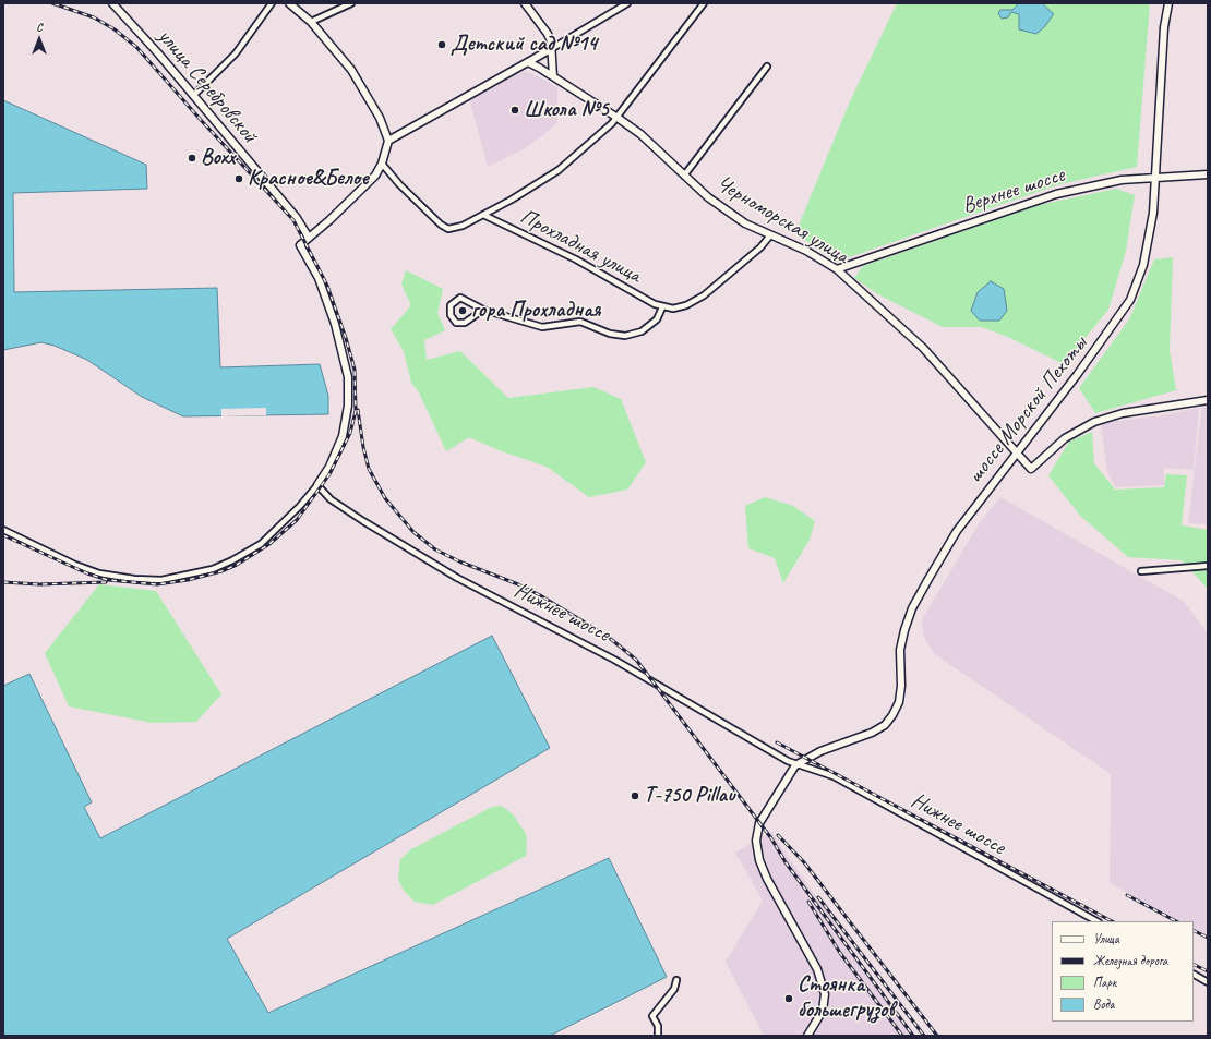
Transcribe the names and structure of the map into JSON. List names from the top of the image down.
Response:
{
  "streets": {
    "street": [
      "улица Серебровской",
      "Верхнее шоссе",
      "Черноморская улица",
      "Прохладная улица",
      "шоссе Морской Пехоты",
      "Нижнее шоссе"
    ]
  },
  "crossings": [
    ["Верхнее шоссе", "Черноморская улица"],
    ["Верхнее шоссе", "шоссе Морской Пехоты"],
    ["Черноморская улица", "шоссе Морской Пехоты"],
    ["шоссе Морской Пехоты", "Нижнее шоссе"]
  ],
  "places": [
    "Детский сад №14",
    "Школа №5",
    "Boxx",
    "Красное&Белое",
    "гора Прохладная",
    "T-750 Pillau",
    "Стоянка большегрузов"
  ],
  "legend": [
    "Улица",
    "Железная дорога",
    "Парк",
    "Вода"
  ],
  "north": "top"
}
